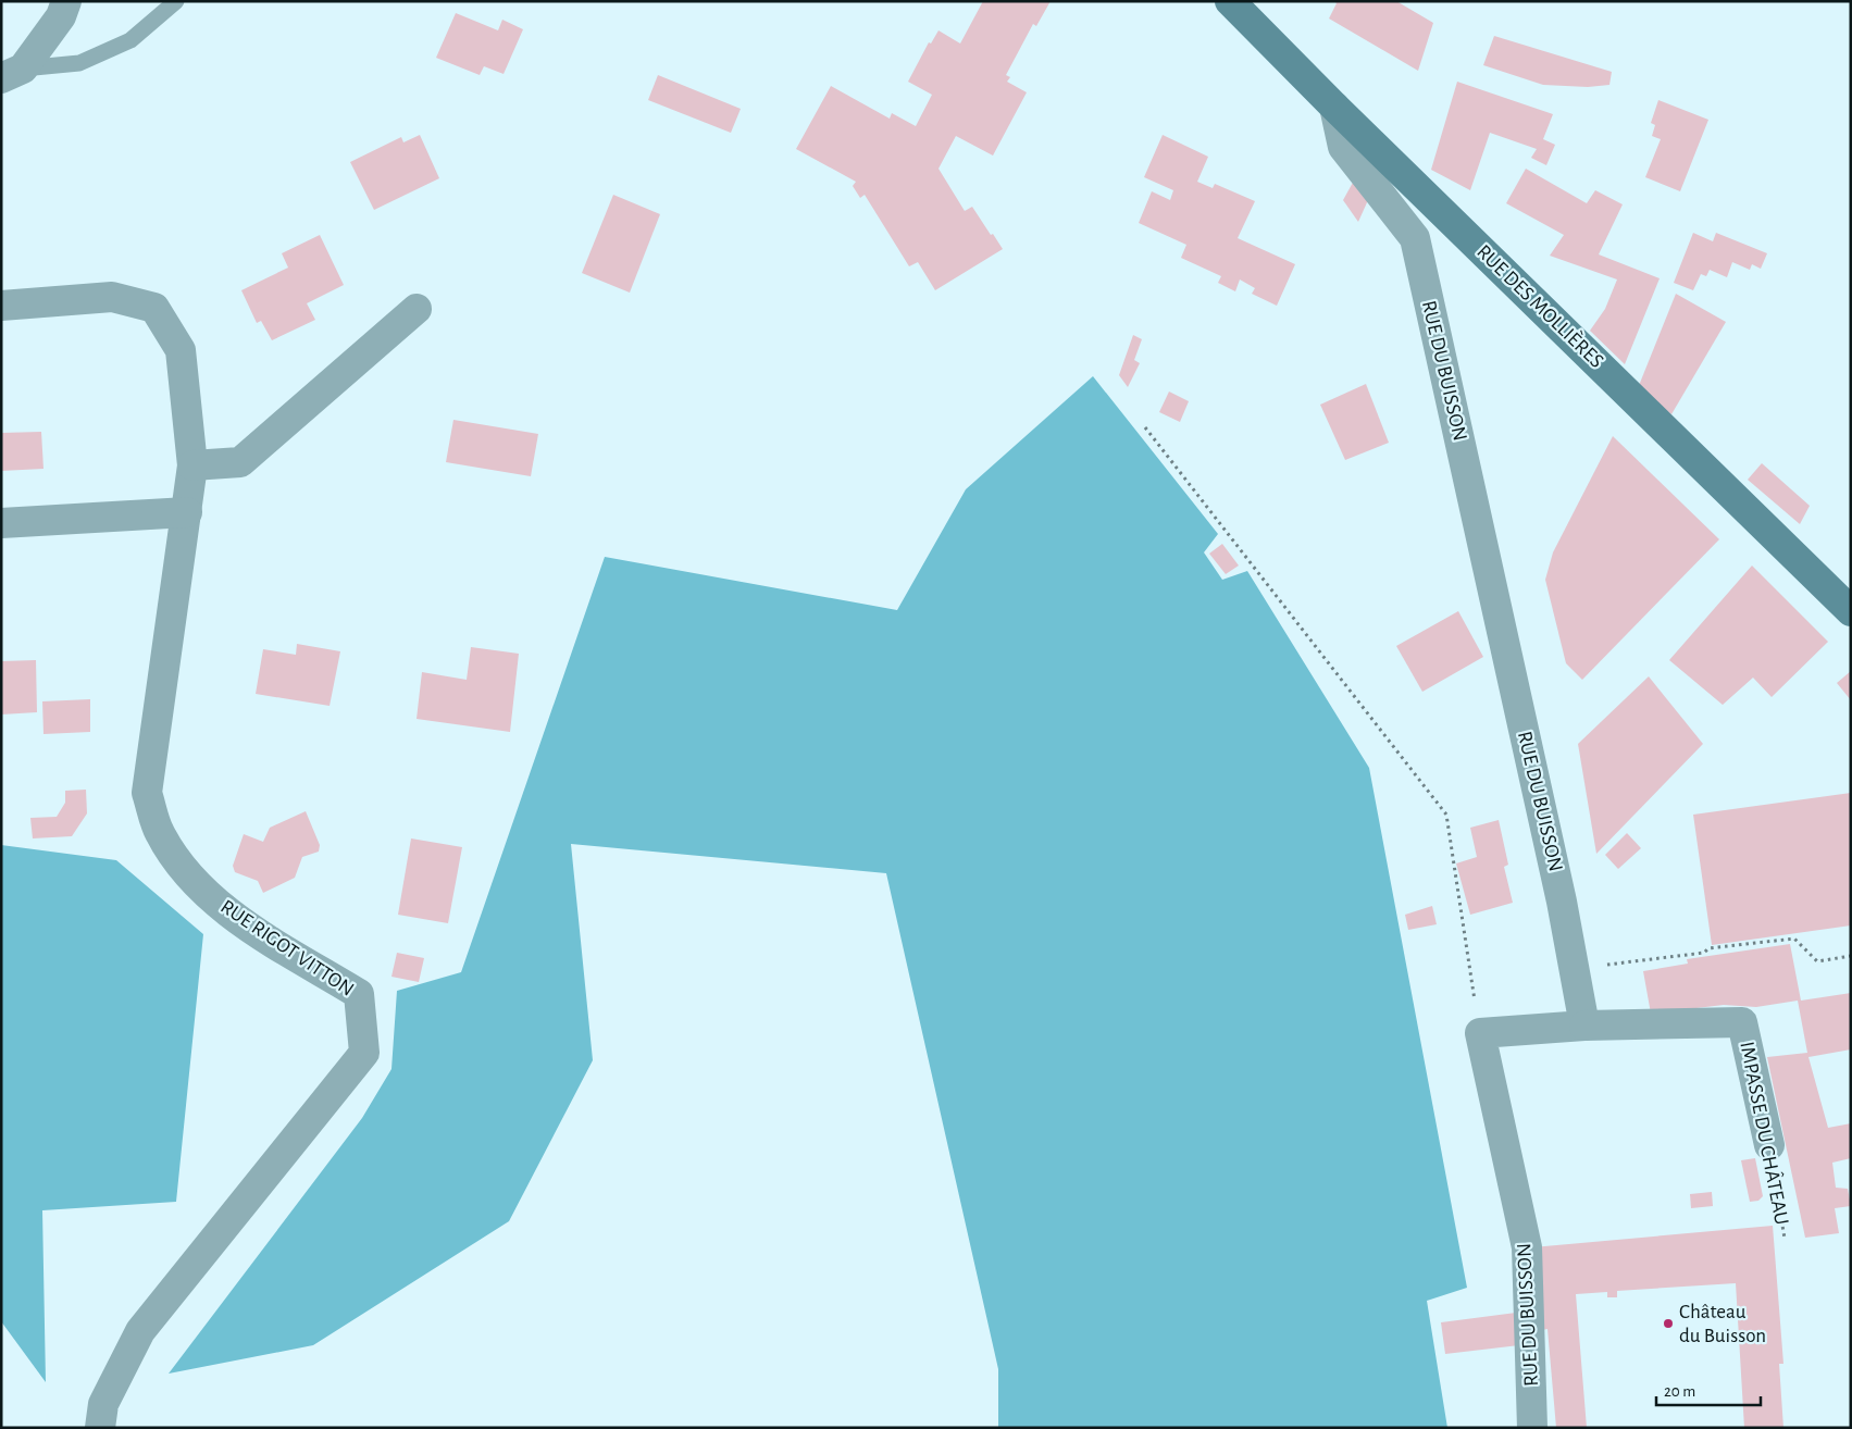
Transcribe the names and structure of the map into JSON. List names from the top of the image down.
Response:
{
  "streets": {
    "street": [
      "RUE DES MOLLIÈRES",
      "RUE DU BUISSON",
      "RUE RIGOT VITTON",
      "IMPASSE DU CHÂTEAU"
    ]
  },
  "crossings": [
    ["RUE DES MOLLIÈRES", "RUE DU BUISSON"],
    ["RUE DU BUISSON", "IMPASSE DU CHÂTEAU"]
  ],
  "places": ["Château du Buisson"],
  "scale_bar": "20 m"
}
